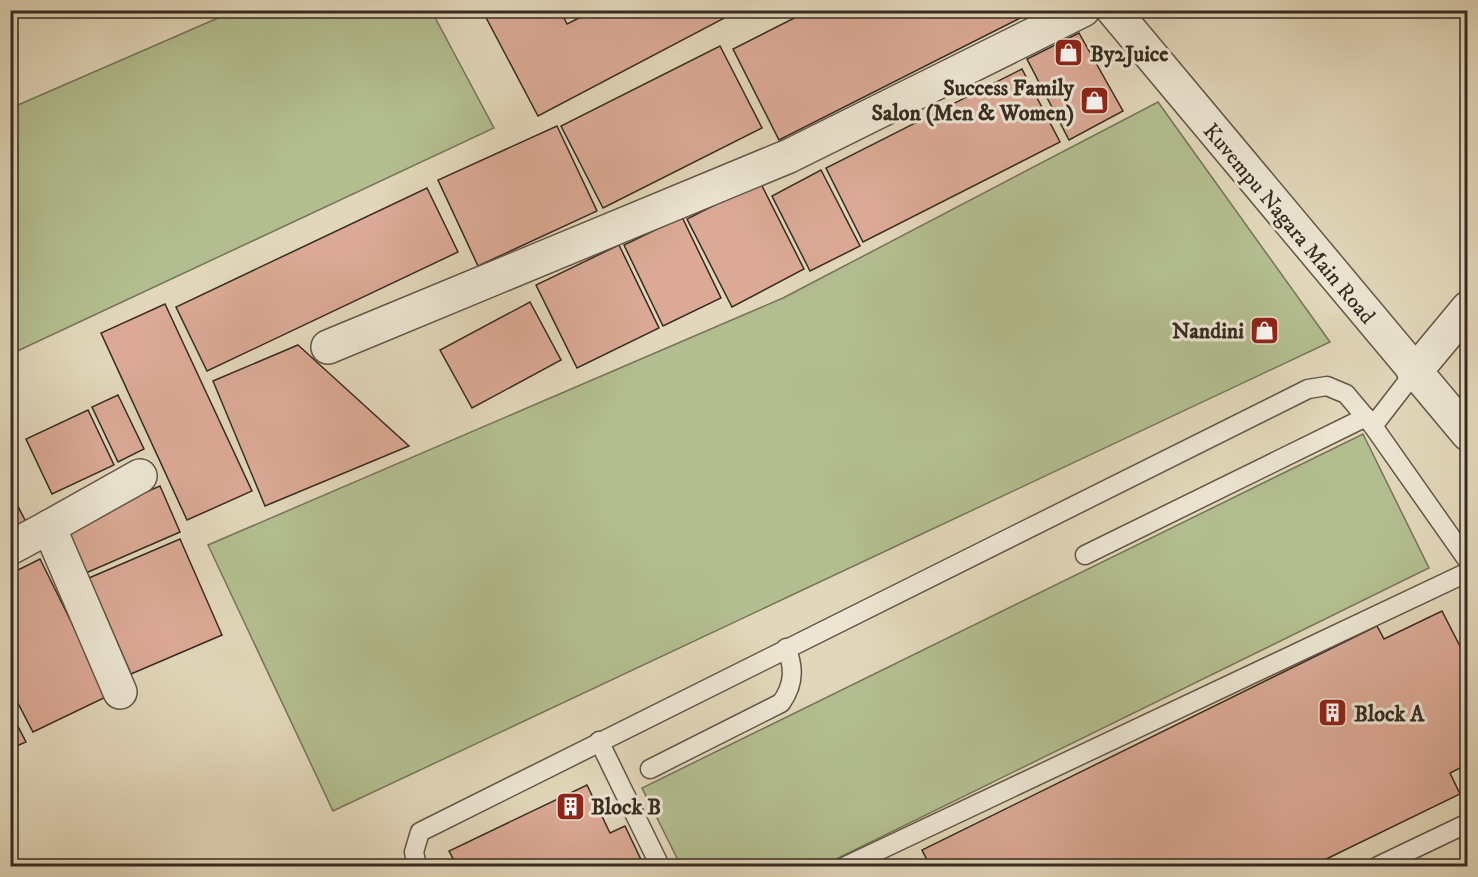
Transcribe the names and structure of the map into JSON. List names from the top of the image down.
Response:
{
  "streets": {
    "street": ["Kuvempu Nagara Main Road"]
  },
  "places": {
    "shop": ["By2Juice", "Success Family Salon (Men & Women)", "Nandini"],
    "building": ["Block A", "Block B"]
  }
}
